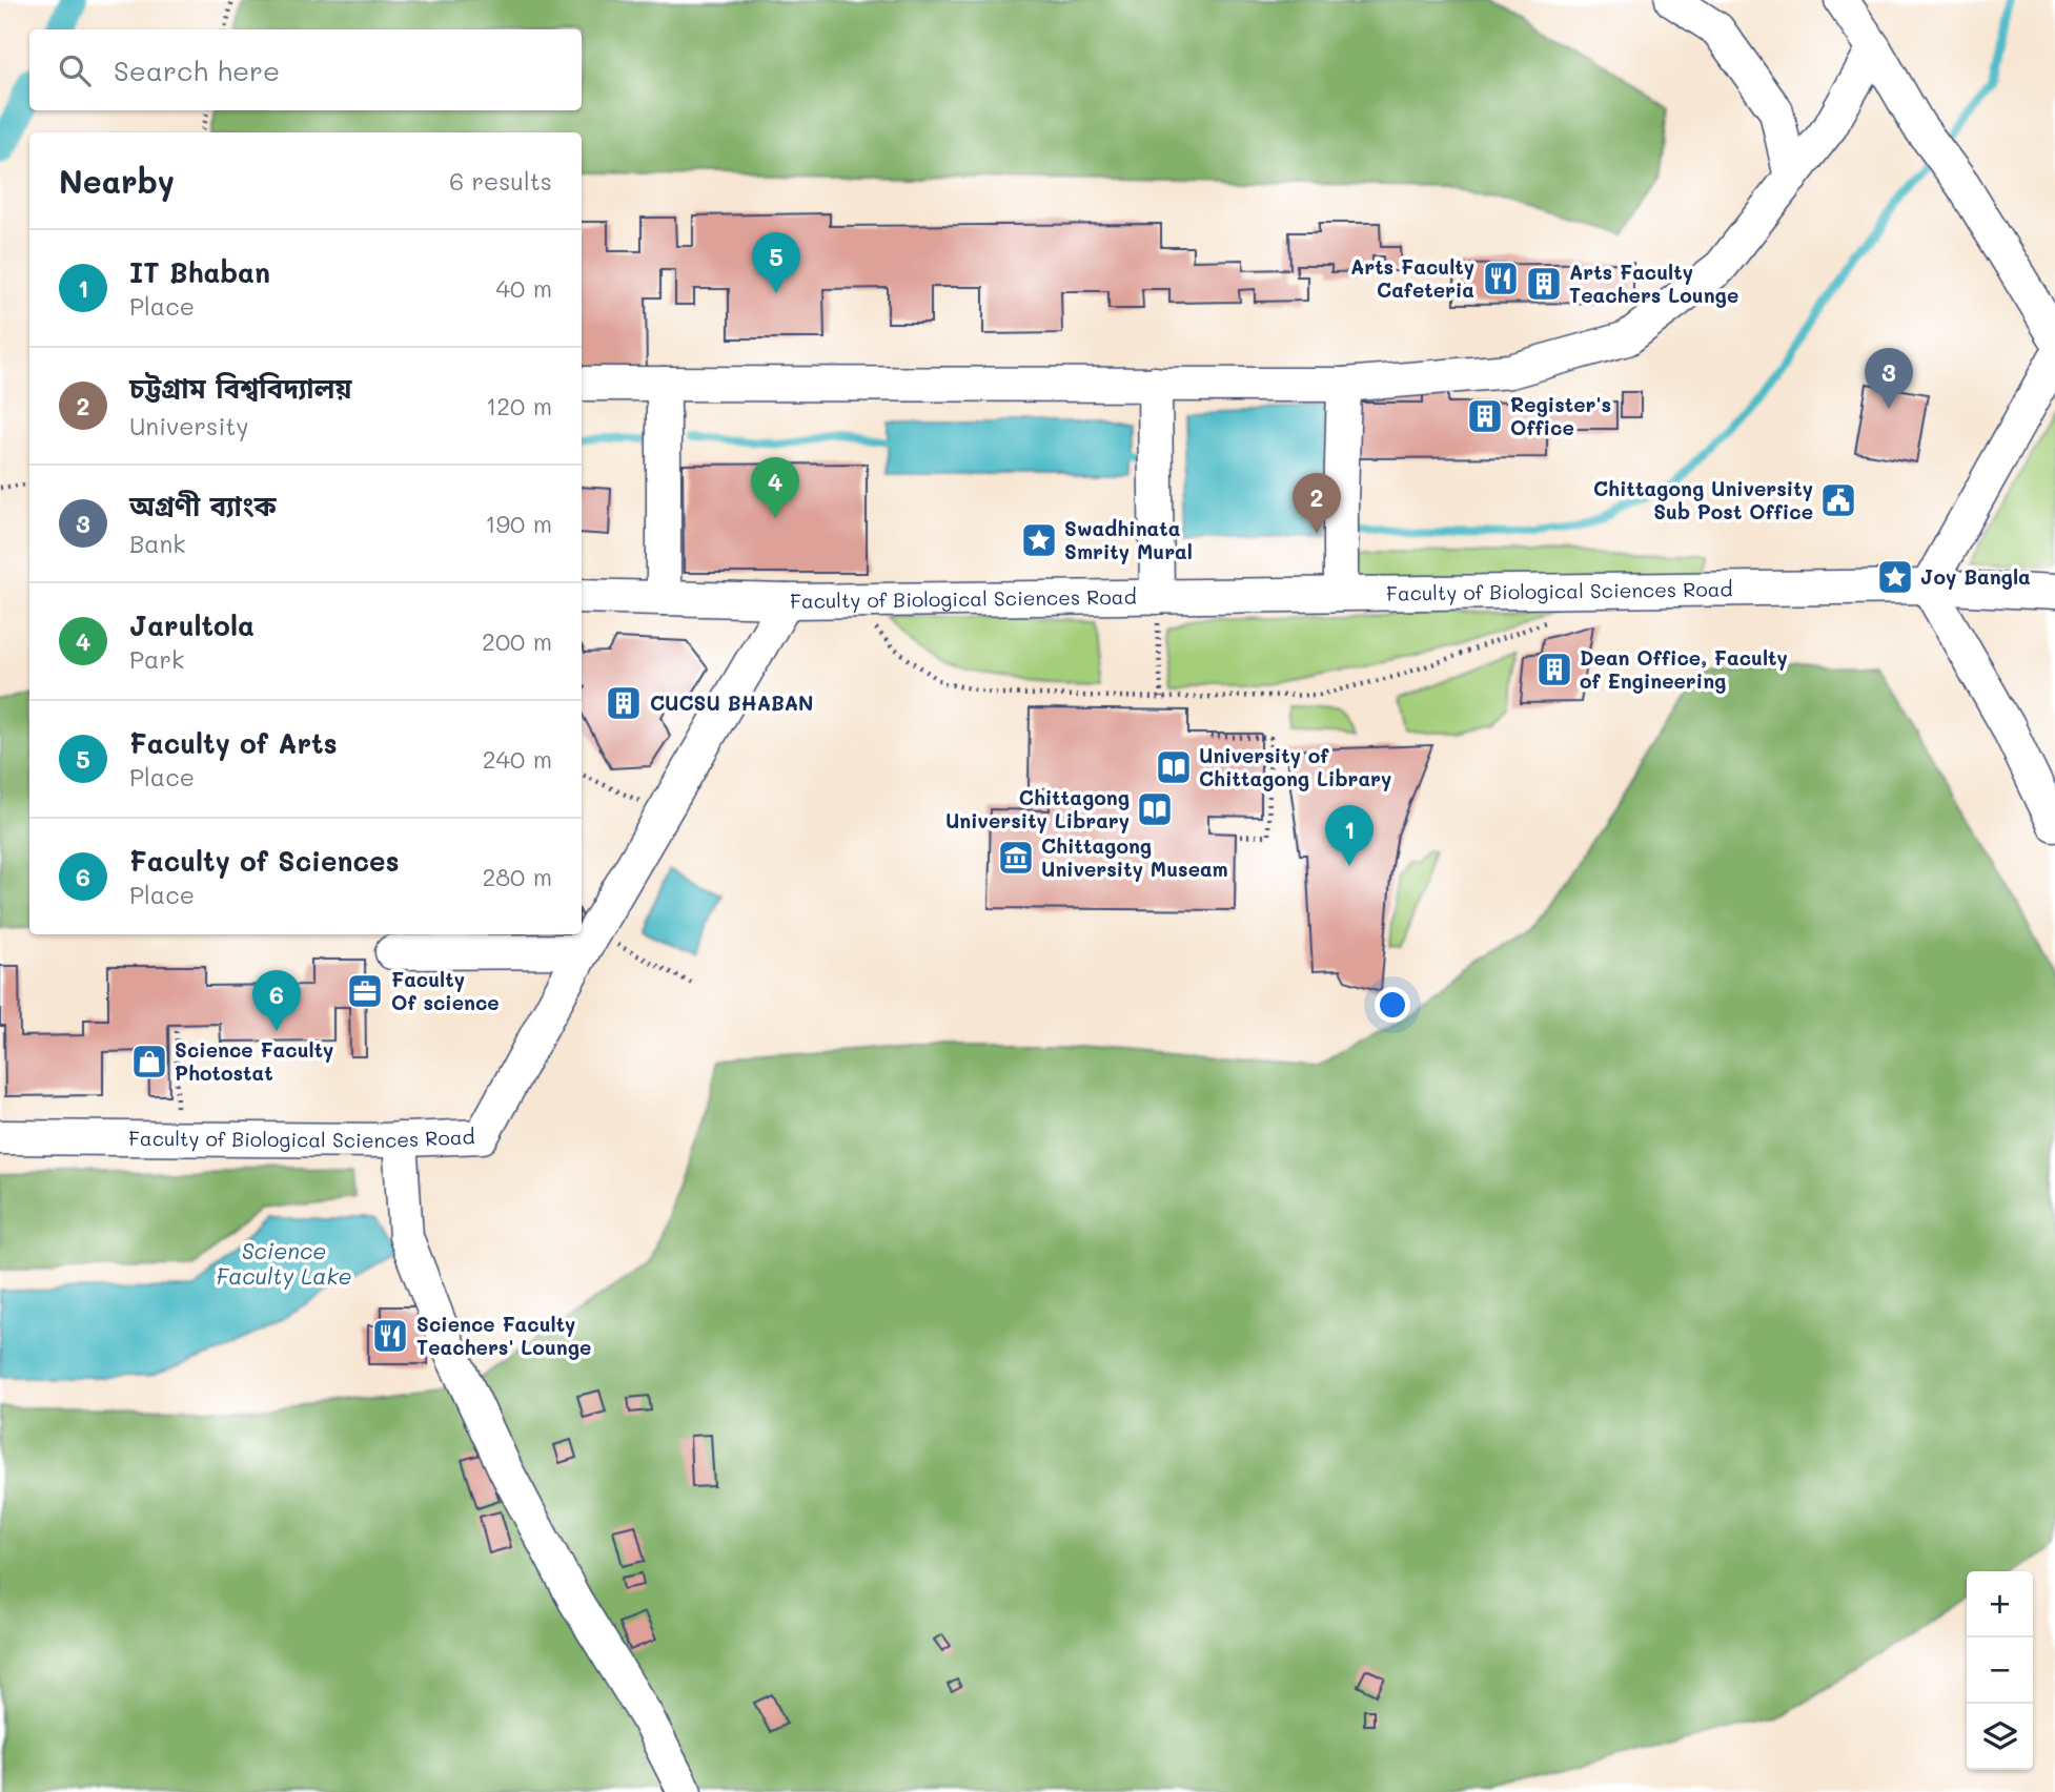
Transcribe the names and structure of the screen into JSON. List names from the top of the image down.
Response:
{
  "streets": {
    "street": ["Faculty of Biological Sciences Road"]
  },
  "water": ["Science Faculty Lake"],
  "places": {
    "restaurant": ["Arts Faculty Cafeteria", "Science Faculty Teachers' Lounge"],
    "building": [
      "Arts Faculty Teachers Lounge",
      "Register's Office",
      "Dean Office, Faculty of Engineering",
      "CUCSU BHABAN"
    ],
    "public building": ["Chittagong University Sub Post Office"],
    "place": ["Swadhinata Smrity Mural", "Joy Bangla"],
    "library": ["University of Chittagong Library", "Chittagong University Library"],
    "museum": ["Chittagong University Museam"],
    "office": ["Faculty Of science"],
    "shop": ["Science Faculty Photostat"]
  },
  "page": {
    "search": "Search here",
    "heading": ["Nearby", "6 results"],
    "list": [
      {
        "mark": "1",
        "name": "IT Bhaban",
        "note": "Place",
        "value": "40 m"
      },
      {
        "mark": "2",
        "name": "চট্টগ্রাম বিশ্ববিদ্যালয়",
        "note": "University",
        "value": "120 m"
      },
      {
        "mark": "3",
        "name": "অগ্রণী ব্যাংক",
        "note": "Bank",
        "value": "190 m"
      },
      {
        "mark": "4",
        "name": "Jarultola",
        "note": "Park",
        "value": "200 m"
      },
      {
        "mark": "5",
        "name": "Faculty of Arts",
        "note": "Place",
        "value": "240 m"
      },
      {
        "mark": "6",
        "name": "Faculty of Sciences",
        "note": "Place",
        "value": "280 m"
      }
    ],
    "pins": [
      "5",
      "3",
      "4",
      "2",
      "1",
      "6"
    ],
    "map_buttons": ["+", "−"]
  }
}
